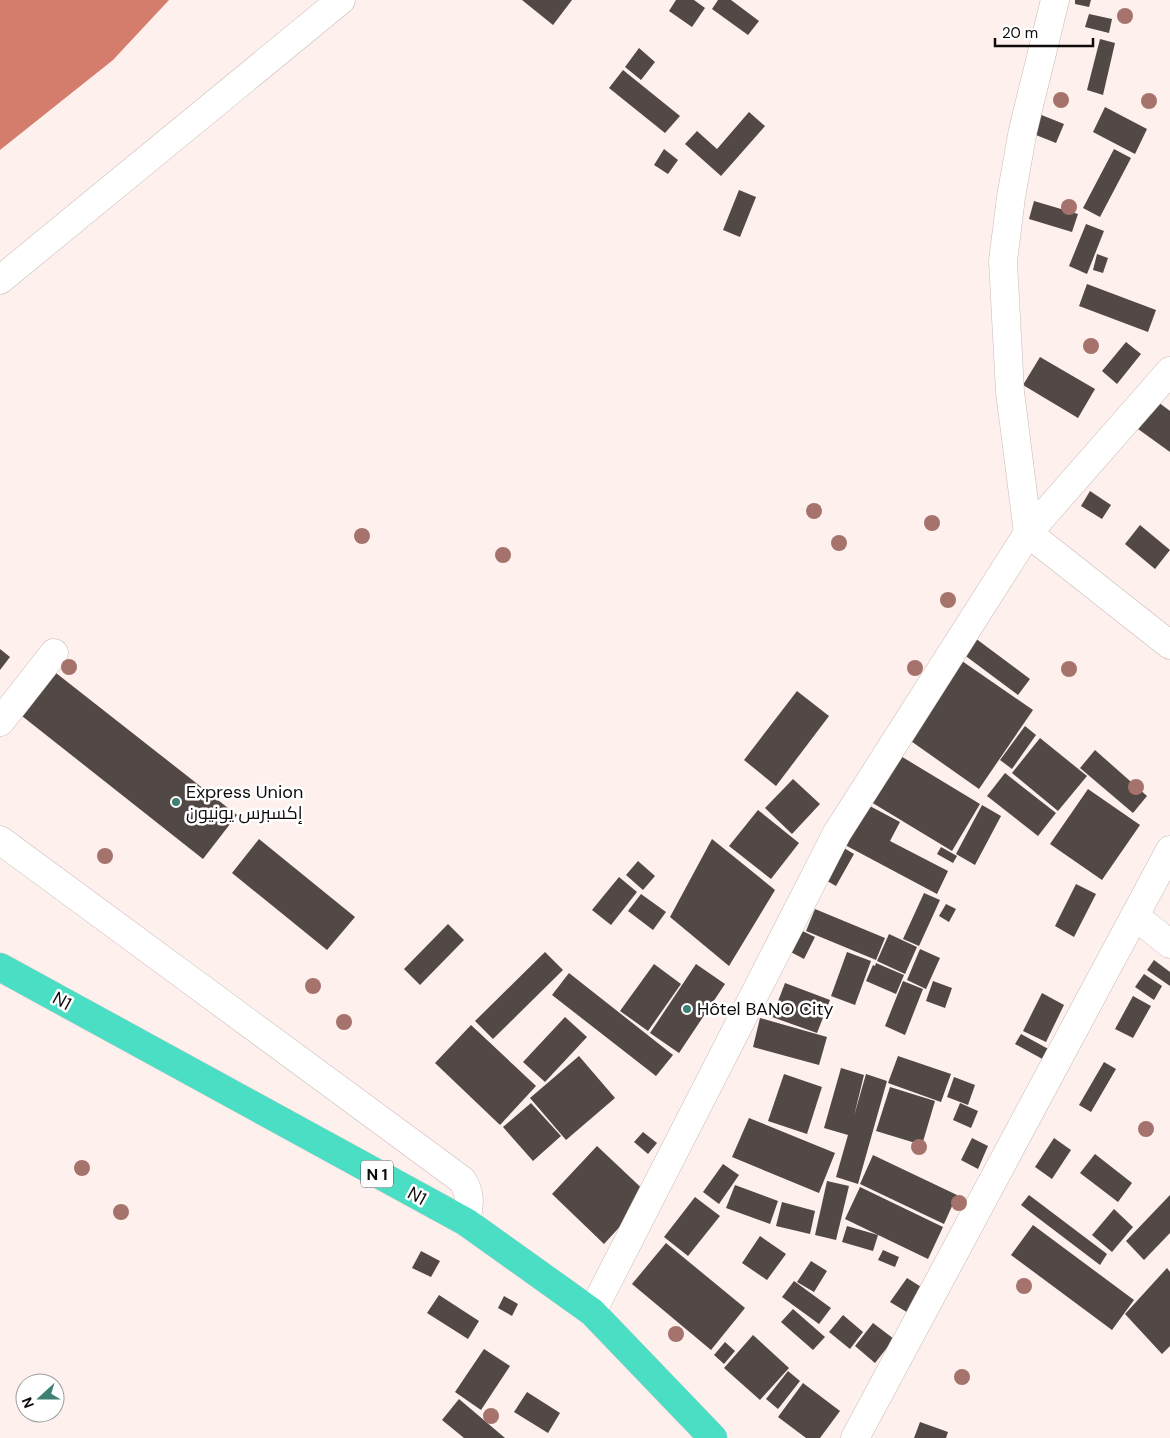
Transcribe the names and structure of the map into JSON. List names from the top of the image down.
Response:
{
  "streets": {
    "highway": ["N1", "N 1"]
  },
  "places": ["Express Union إكسبرس يونيون", "Hôtel BANO City"],
  "scale_bar": "20 m",
  "north": "left"
}
